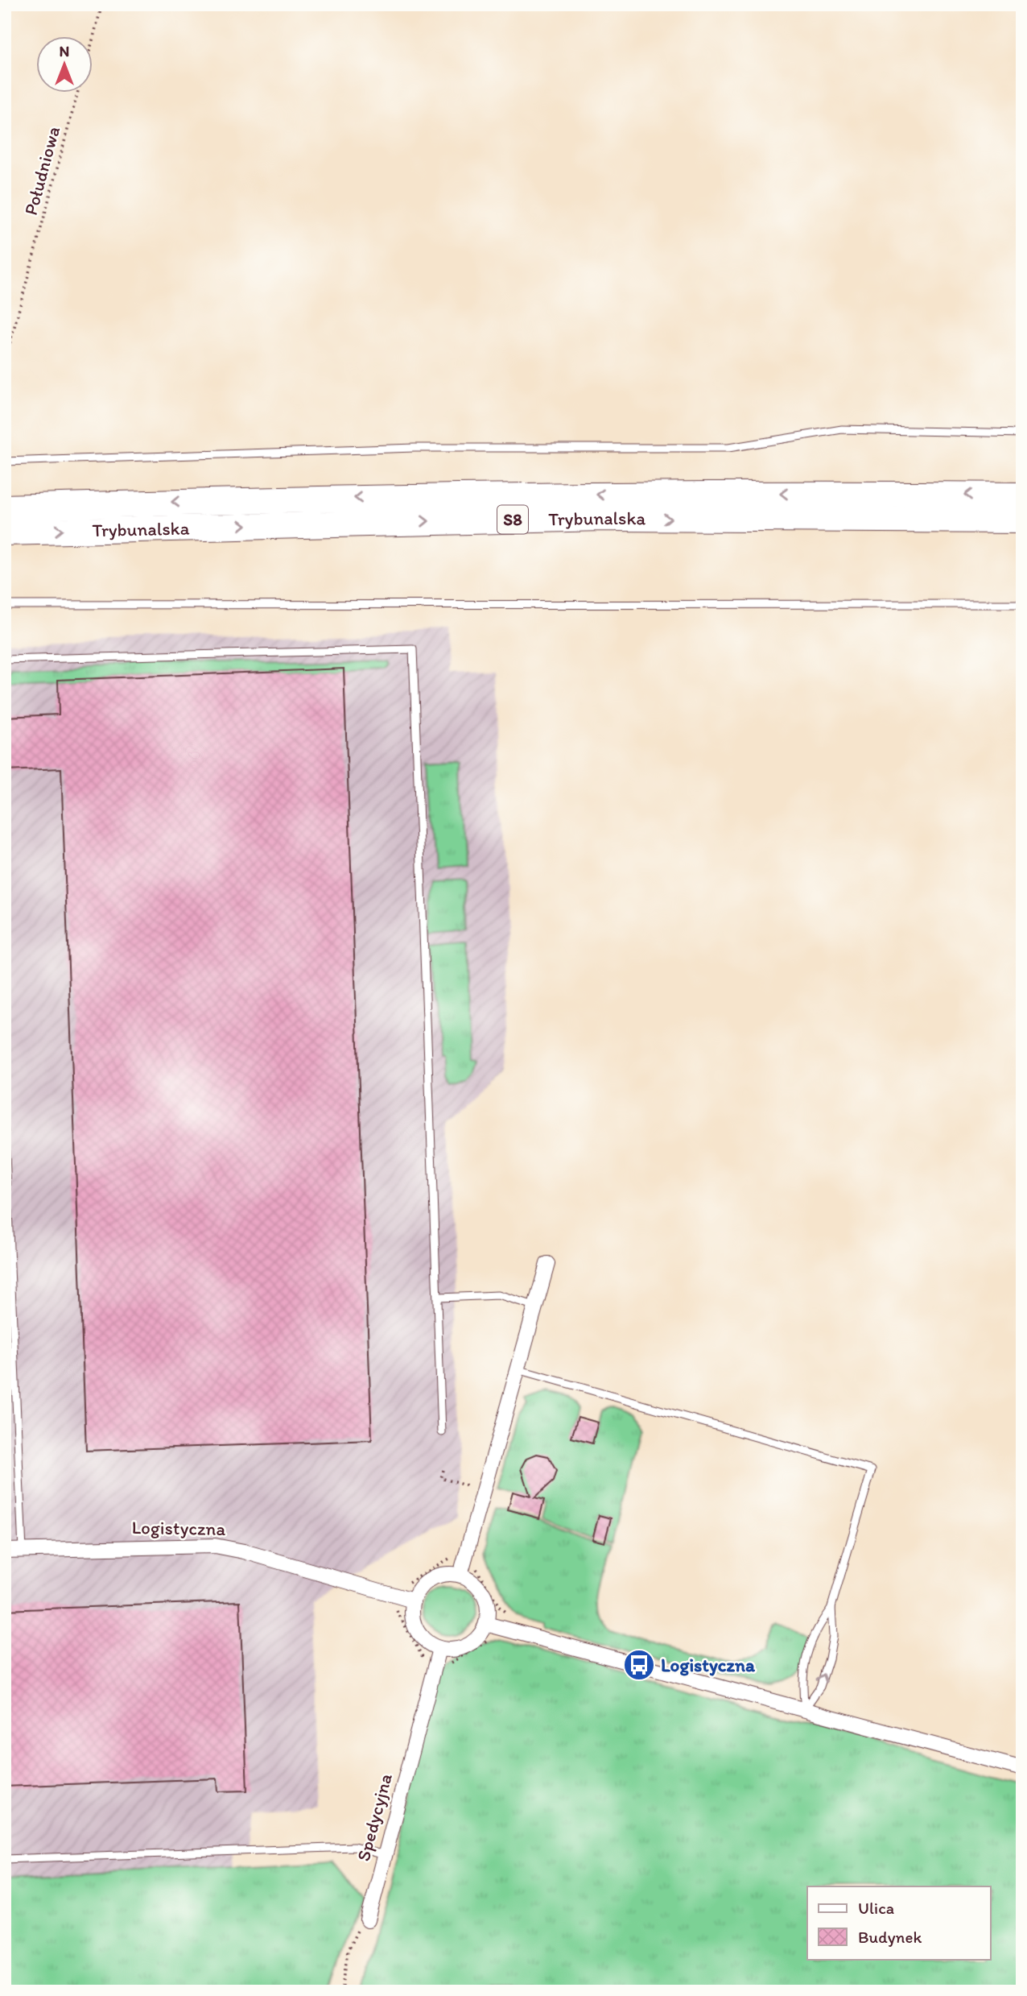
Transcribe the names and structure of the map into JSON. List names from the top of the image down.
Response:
{
  "streets": {
    "highway": ["Trybunalska", "S8"],
    "street": ["Logistyczna", "Spedycyjna"],
    "path": ["Południowa"]
  },
  "crossings": [
    ["Logistyczna", "Spedycyjna"]
  ],
  "places": {
    "bus stop": ["Logistyczna"]
  },
  "legend": ["Ulica", "Budynek"],
  "north": "top"
}
